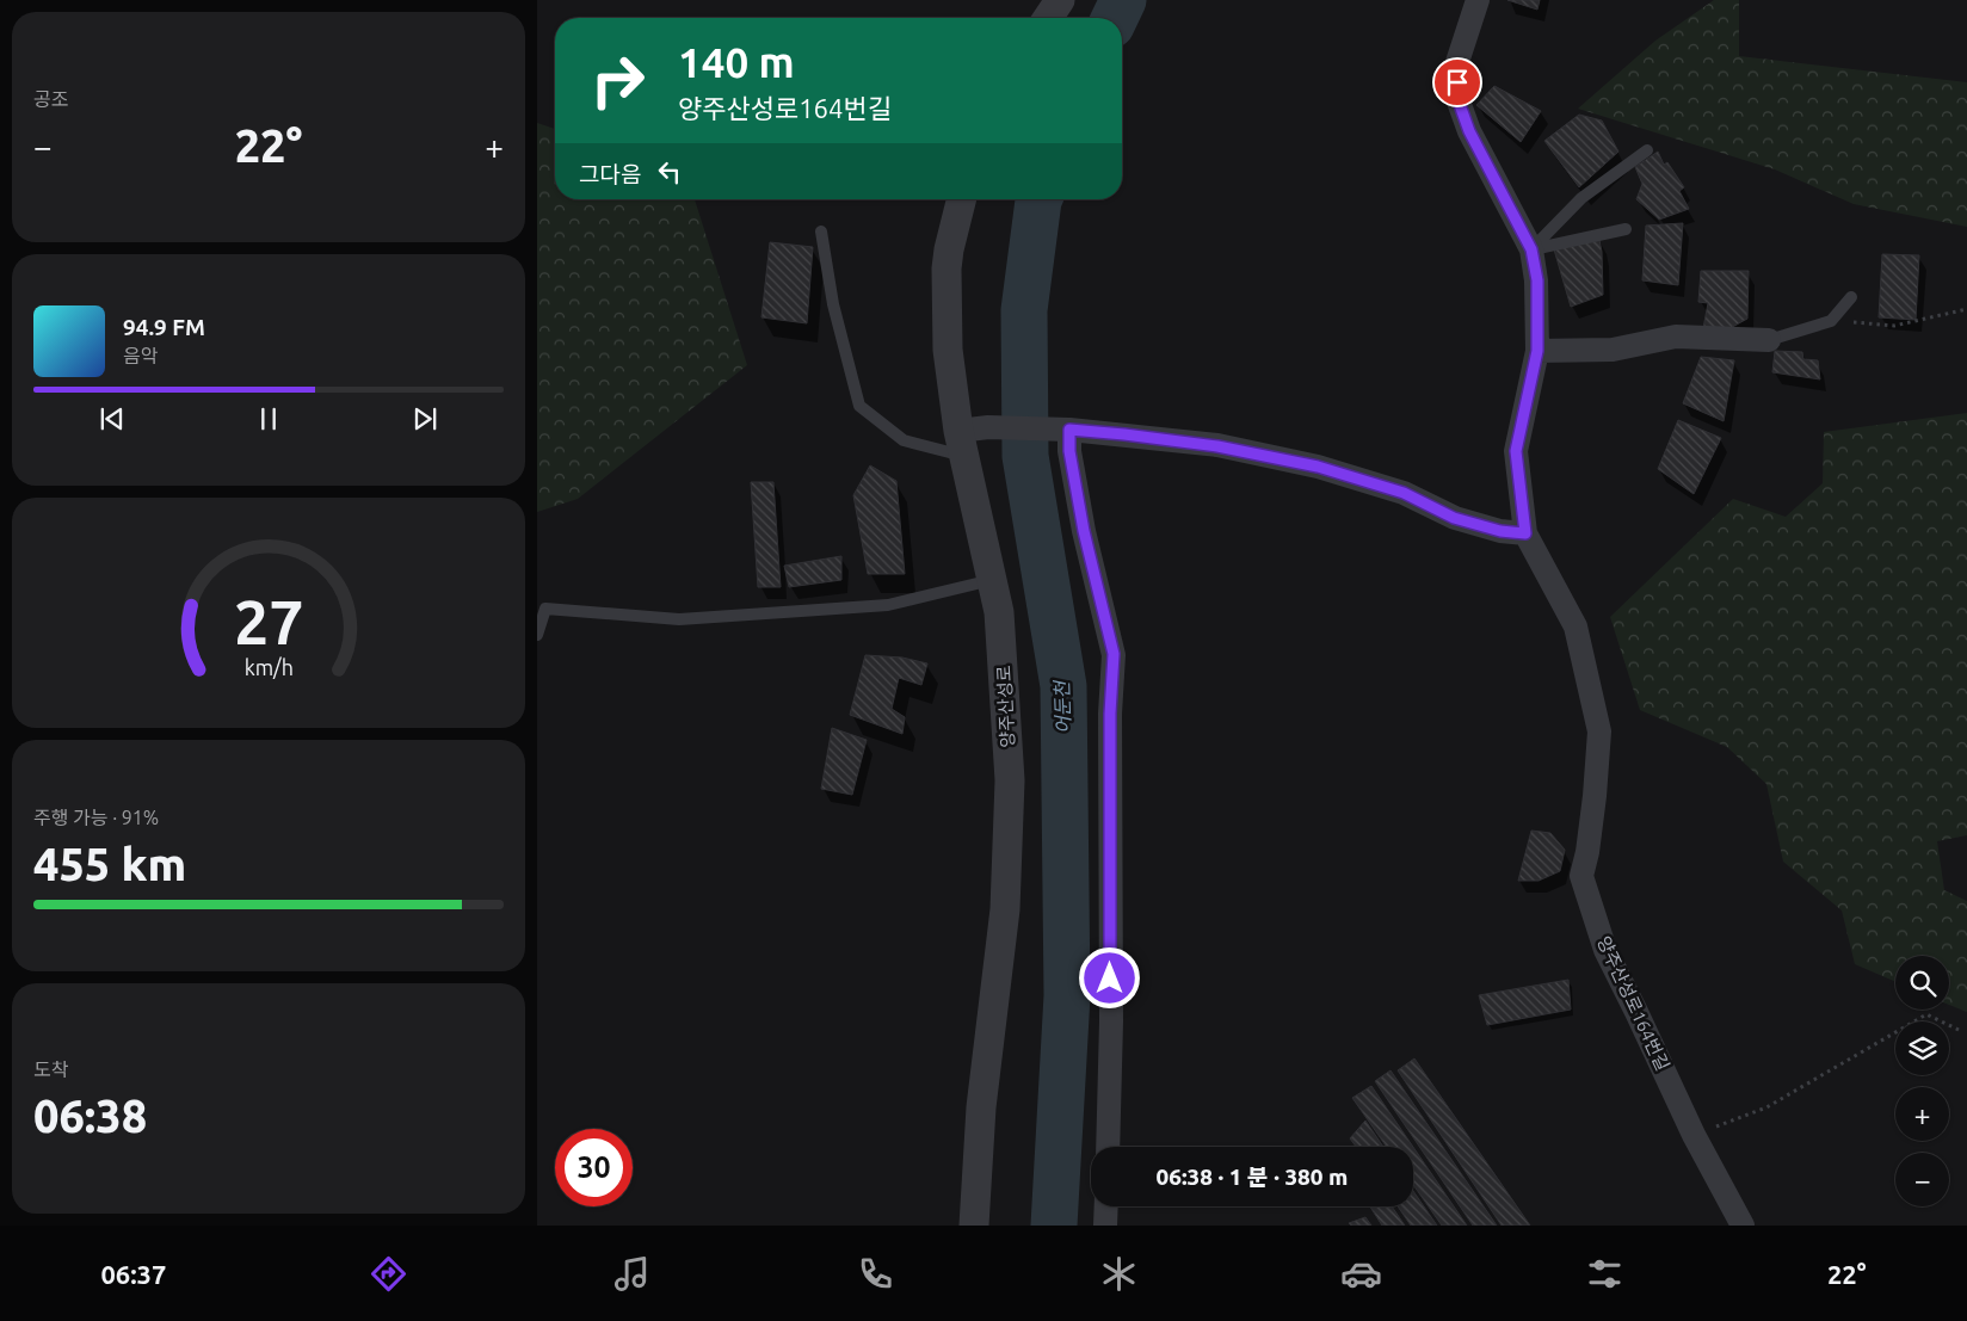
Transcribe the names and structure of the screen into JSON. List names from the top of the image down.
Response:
{
  "streets": {
    "street": ["양주산성로", "양주산성로164번길"]
  },
  "water": ["어둔천"],
  "page": {
    "tile": [
      "공조",
      ["주행 가능 · 91%", "455 km"],
      ["도착", "06:38"]
    ],
    "turn": ["140 m", "양주산성로164번길"],
    "heat": ["−", "22°", "+"],
    "then": "그다음",
    "song": ["94.9 FM", "음악"],
    "map_buttons": ["+", "−"],
    "limit": "30",
    "trip": "06:38 · 1 분 · 380 m",
    "tabs": ["06:37", "22°"],
    "gauge": ["27", "km/h"]
  }
}
